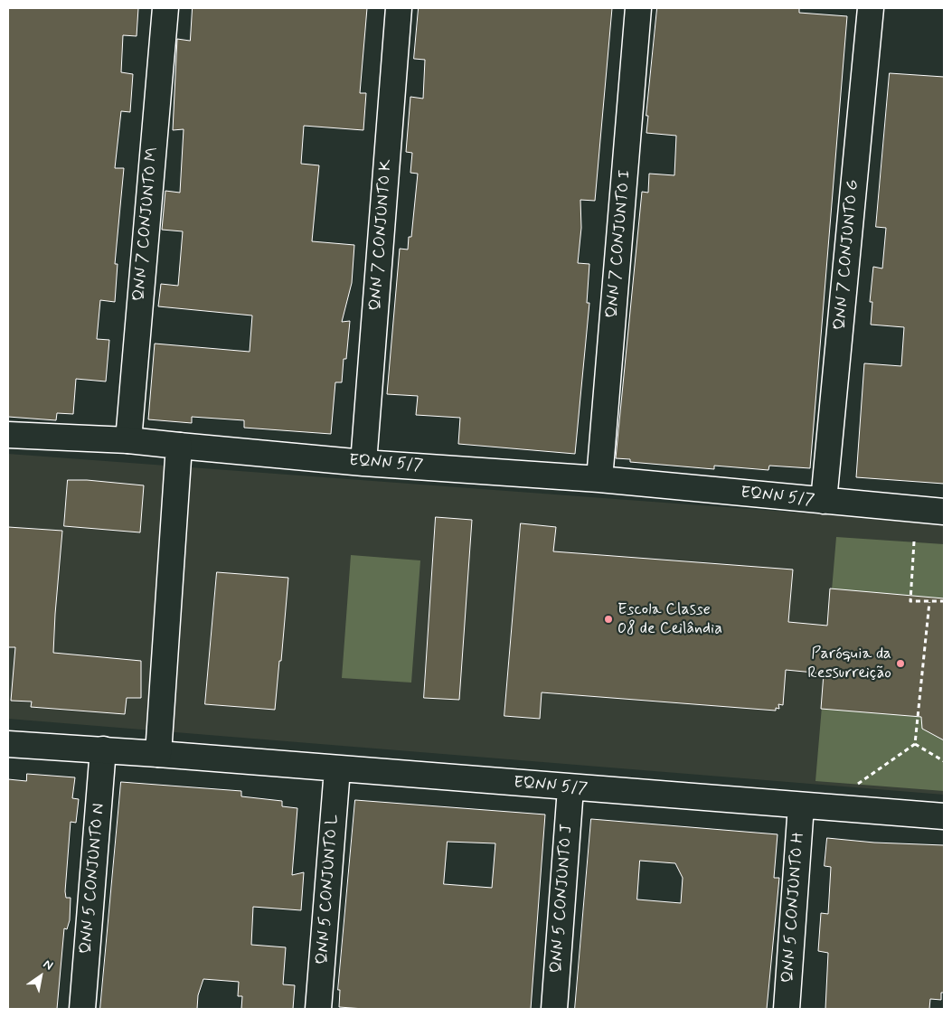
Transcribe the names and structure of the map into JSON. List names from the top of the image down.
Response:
{
  "streets": {
    "street": [
      "QNN 7 CONJUNTO M",
      "QNN 7 CONJUNTO K",
      "QNN 7 CONJUNTO I",
      "QNN 7 CONJUNTO G",
      "EQNN 5/7",
      "QNN 5 CONJUNTO N",
      "QNN 5 CONJUNTO L",
      "QNN 5 CONJUNTO J",
      "QNN 5 CONJUNTO H"
    ]
  },
  "crossings": [
    ["QNN 7 CONJUNTO M", "EQNN 5/7"],
    ["QNN 7 CONJUNTO K", "EQNN 5/7"],
    ["QNN 7 CONJUNTO I", "EQNN 5/7"],
    ["QNN 7 CONJUNTO G", "EQNN 5/7"],
    ["EQNN 5/7", "QNN 5 CONJUNTO N"],
    ["EQNN 5/7", "QNN 5 CONJUNTO L"],
    ["EQNN 5/7", "QNN 5 CONJUNTO J"],
    ["EQNN 5/7", "QNN 5 CONJUNTO H"]
  ],
  "places": ["Escola Classe 08 de Ceilândia", "Paróquia da Ressurreição"],
  "north": "top right"
}
